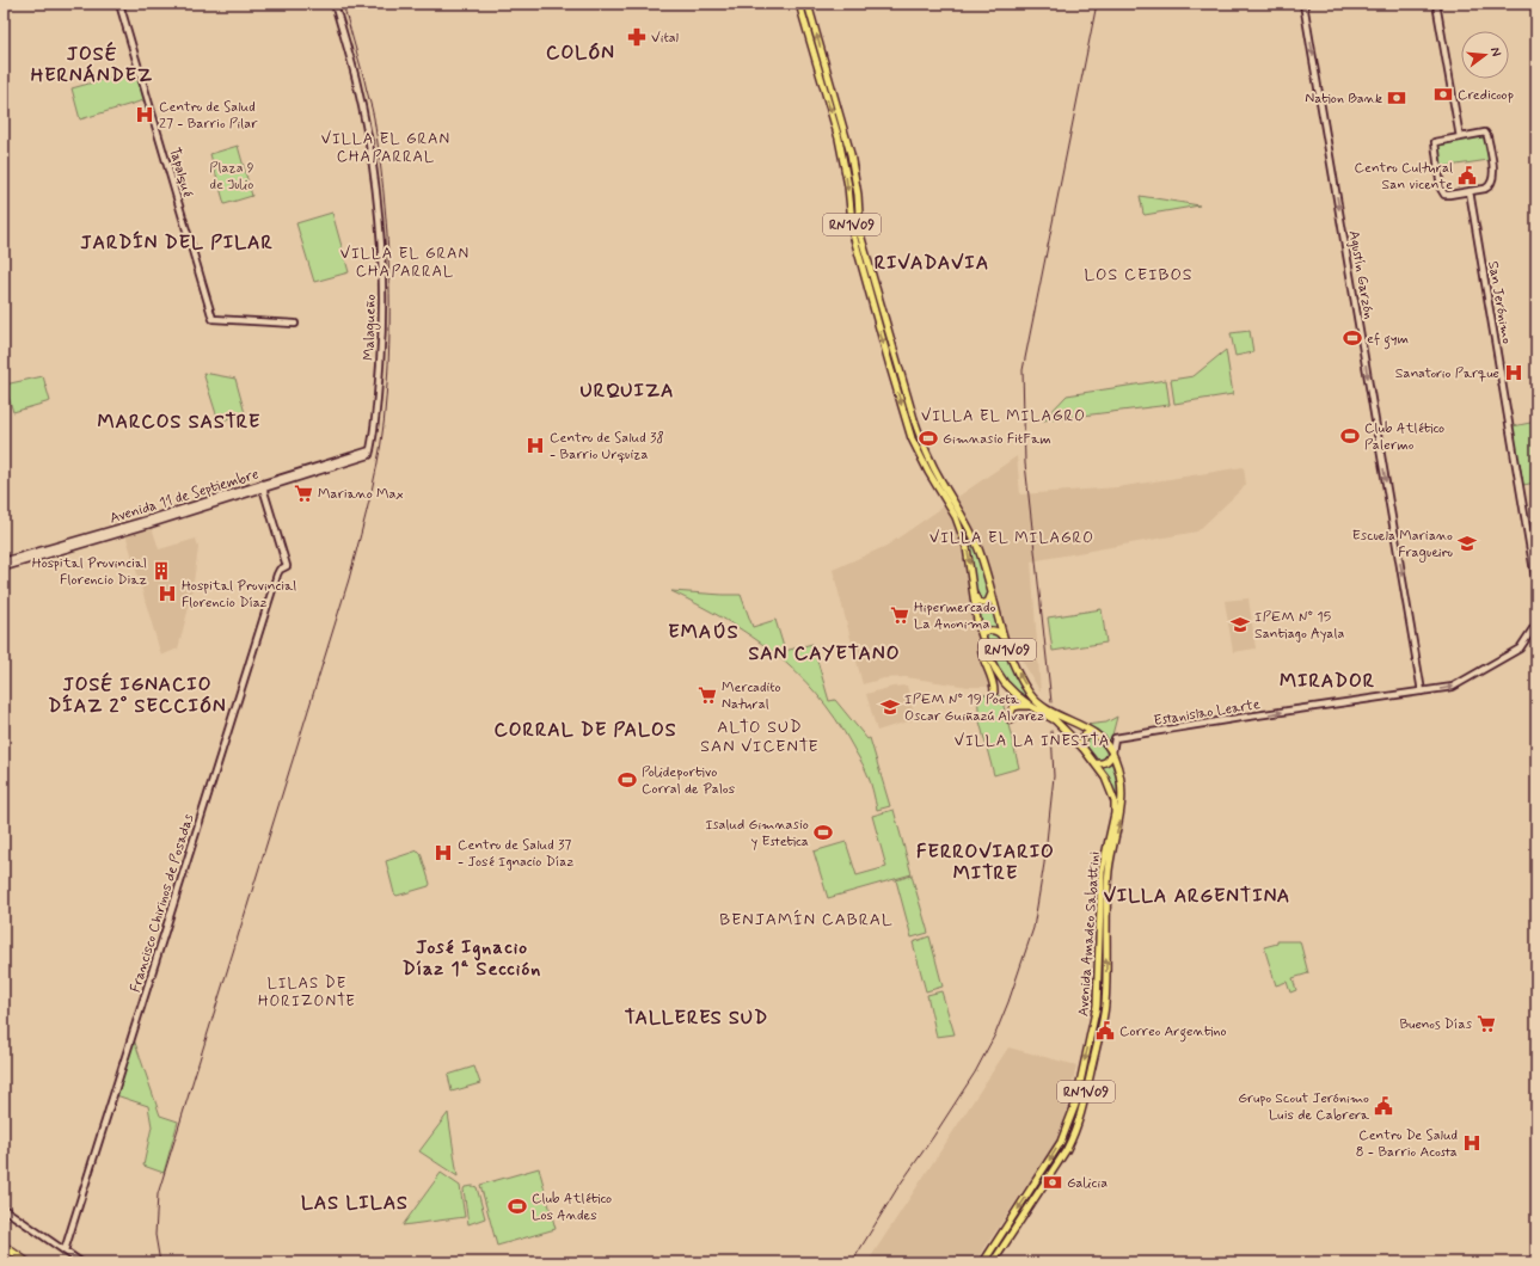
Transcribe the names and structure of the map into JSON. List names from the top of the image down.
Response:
{
  "streets": {
    "main road": [
      "Tapalqué",
      "RN1V09",
      "Agustín Garzón",
      "San Jerónimo",
      "Malagueño",
      "Avenida 11 de Septiembre",
      "Estanislao Learte",
      "Francisco Chirinos de Posadas",
      "Avenida Amadeo Sabattini"
    ]
  },
  "crossings": [
    ["Agustín Garzón", "Estanislao Learte"],
    ["Malagueño", "Avenida 11 de Septiembre"],
    ["Avenida 11 de Septiembre", "Francisco Chirinos de Posadas"],
    ["Estanislao Learte", "Avenida Amadeo Sabattini"]
  ],
  "one_way": ["Agustín Garzón", "Estanislao Learte"],
  "districts": [
    "COLÓN",
    "JOSÉ HERNÁNDEZ",
    "VILLA EL GRAN CHAPARRAL",
    "JARDÍN DEL PILAR",
    "VILLA EL GRAN CHAPARRAL",
    "RIVADAVIA",
    "LOS CEIBOS",
    "URQUIZA",
    "VILLA EL MILAGRO",
    "MARCOS SASTRE",
    "VILLA EL MILAGRO",
    "EMAÚS",
    "SAN CAYETANO",
    "MIRADOR",
    "JOSÉ IGNACIO DÍAZ 2° SECCIÓN",
    "ALTO SUD SAN VICENTE",
    "CORRAL DE PALOS",
    "VILLA LA INESITA",
    "FERROVIARIO MITRE",
    "VILLA ARGENTINA",
    "BENJAMÍN CABRAL",
    "José Ignacio Díaz 1ª Sección",
    "LILAS DE HORIZONTE",
    "TALLERES SUD",
    "LAS LILAS"
  ],
  "parks": ["Plaza 9 de Julio"],
  "places": {
    "pharmacy": ["Vital"],
    "bank": ["Credicoop", "Nation Bank", "Galicia"],
    "hospital": [
      "Centro de Salud 27 - Barrio Pilar",
      "Sanatorio Parque",
      "Centro de Salud 38 - Barrio Urquiza",
      "Hospital Provincial Florencio Díaz",
      "Centro de Salud 37 - José Ignacio Díaz",
      "Centro De Salud 8 - Barrio Acosta"
    ],
    "public building": ["Centro Cultural San vicente", "Correo Argentino", "Grupo Scout Jerónimo Luis de Cabrera"],
    "sports": [
      "ef gym",
      "Club Atlético Palermo",
      "Gimnasio FitFam",
      "Polideportivo Corral de Palos",
      "Isalud Gimnasio y Estetica",
      "Club Atlético Los Andes"
    ],
    "supermarket": [
      "Mariano Max",
      "Hipermercado La Anonima",
      "Mercadito Natural",
      "Buenos Días"
    ],
    "school or university": ["Escuela Mariano Fragueiro", "IPEM Nº 15 Santiago Ayala", "IPEM Nº 19 Poeta Oscar Guiñazú Alvarez"],
    "building": ["Hospital Provincial Florencio Diaz"]
  },
  "north": "right"
}
